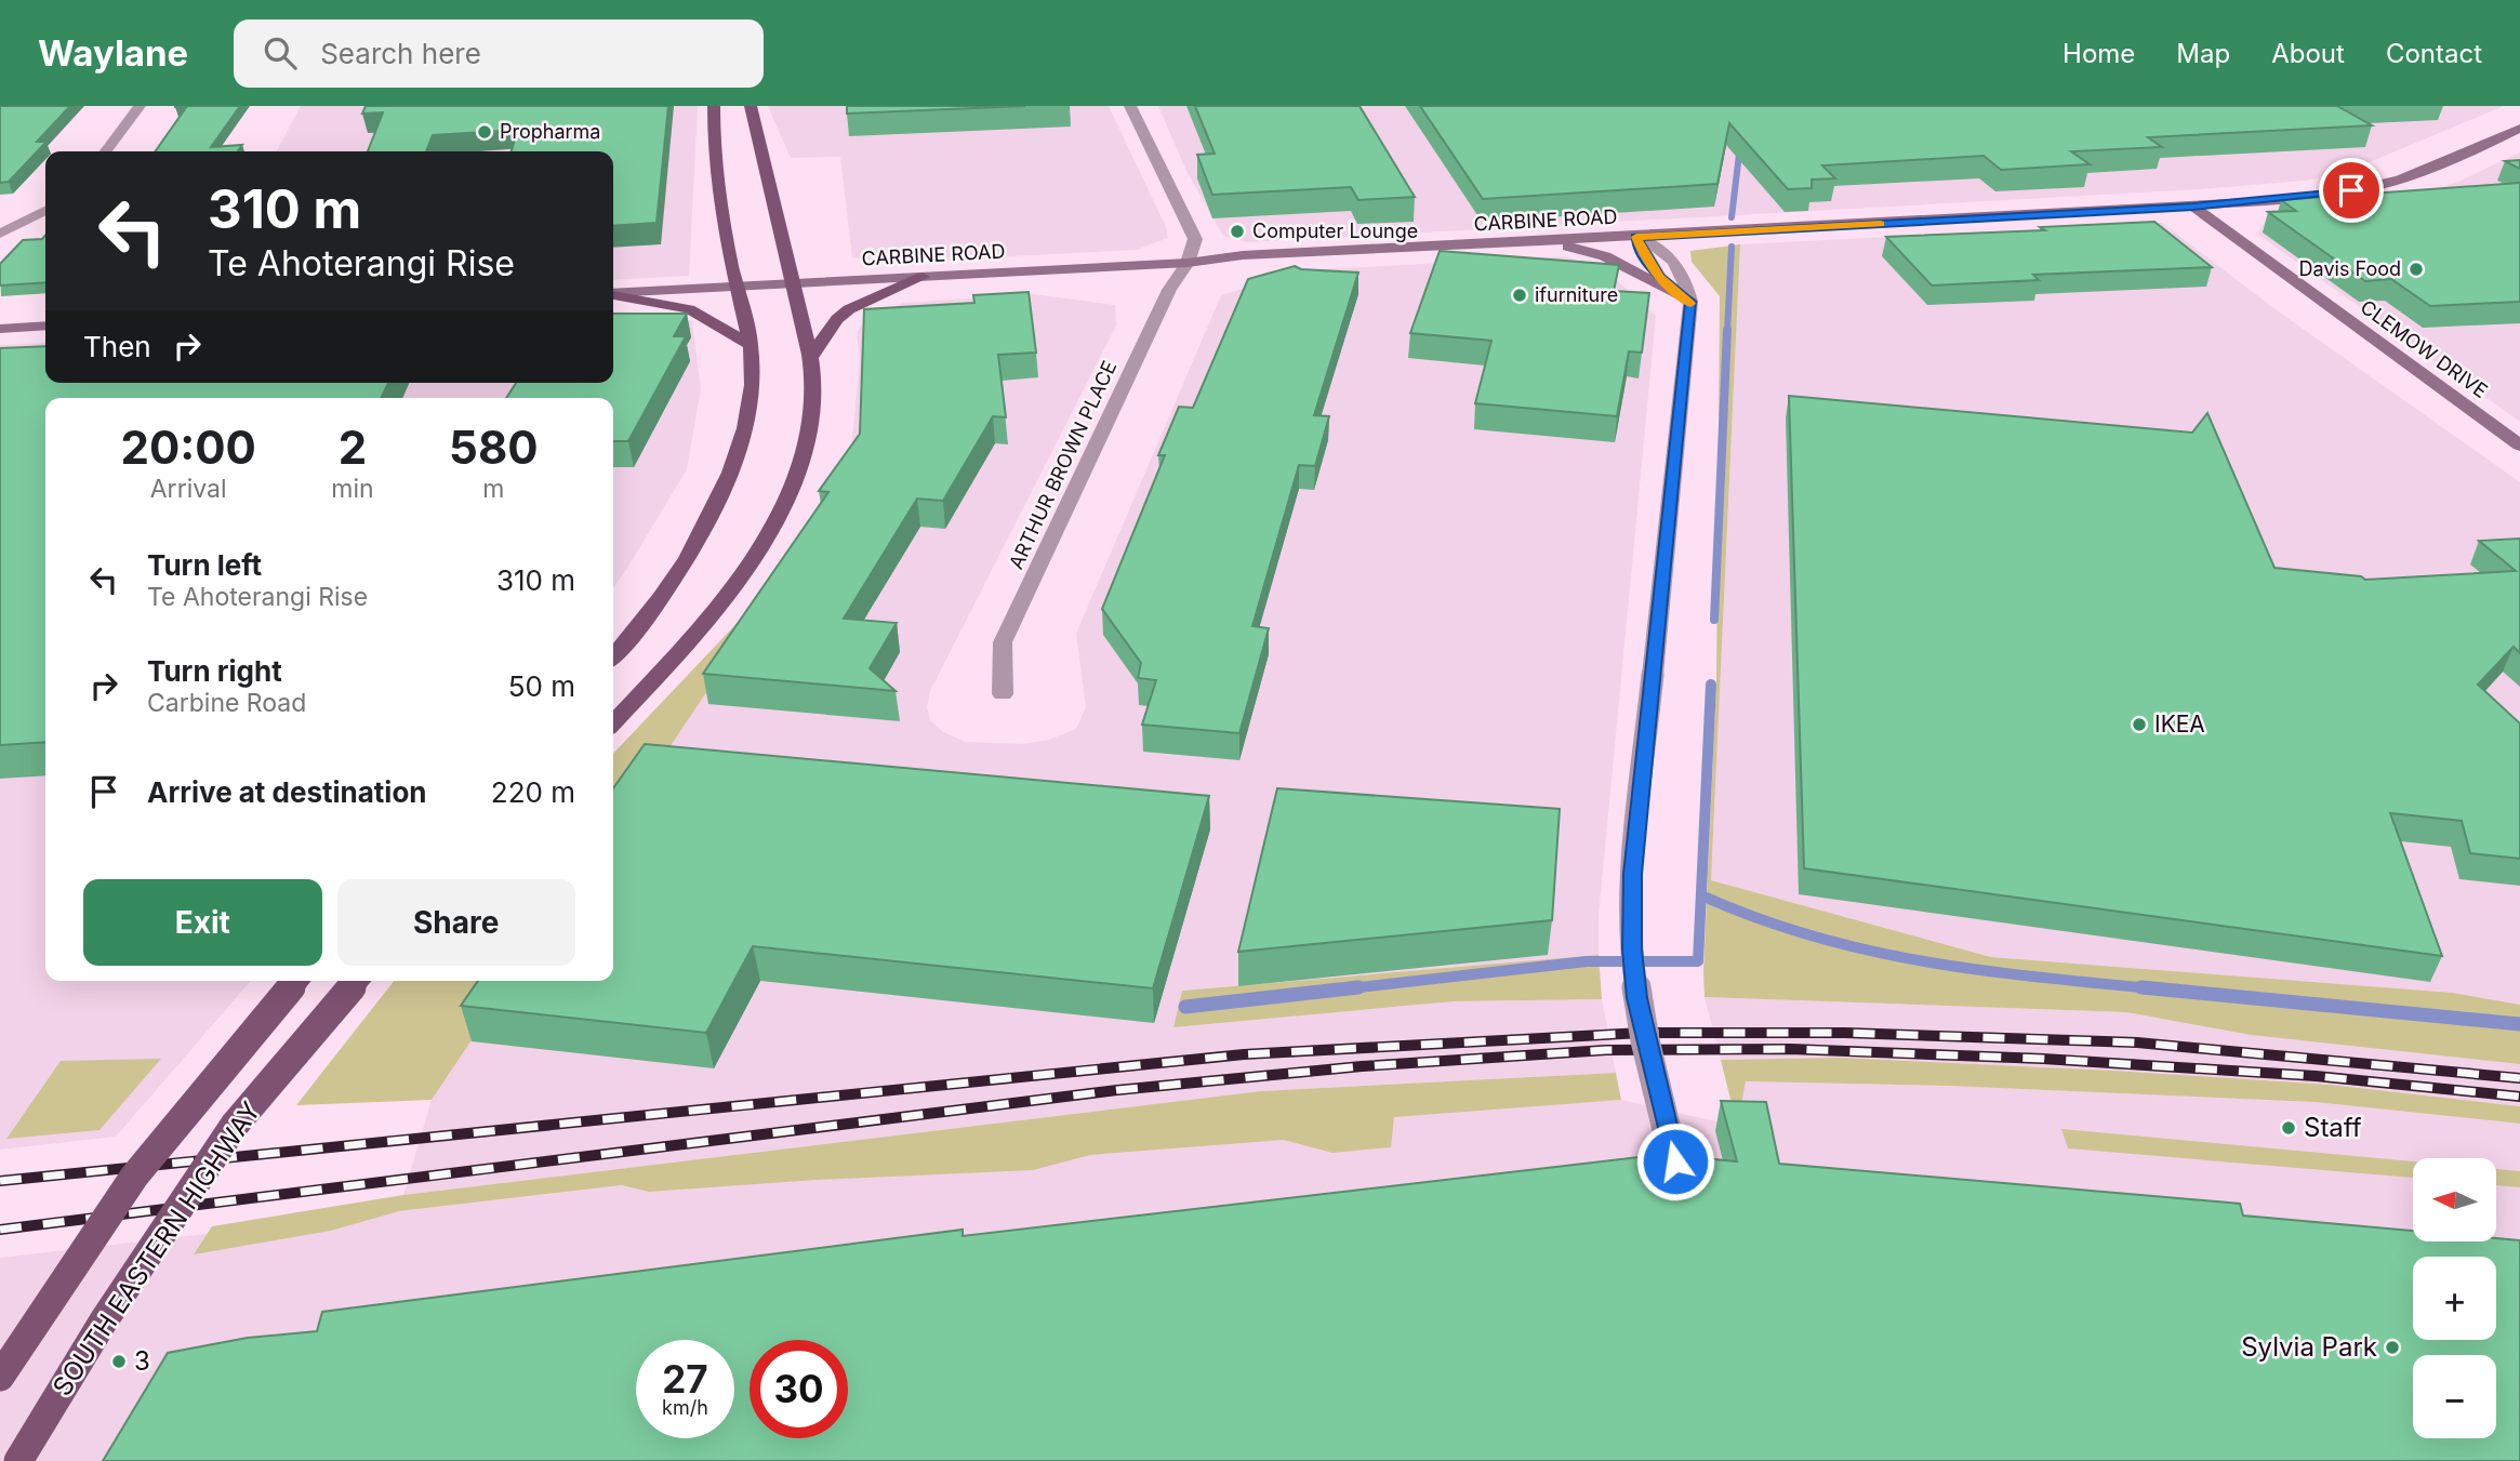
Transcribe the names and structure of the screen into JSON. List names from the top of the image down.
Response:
{
  "streets": {
    "main road": ["CARBINE ROAD", "CLEMOW DRIVE", "SOUTH EASTERN HIGHWAY"],
    "street": ["ARTHUR BROWN PLACE"]
  },
  "crossings": [
    ["CARBINE ROAD", "CLEMOW DRIVE"],
    ["CARBINE ROAD", "ARTHUR BROWN PLACE"]
  ],
  "places": [
    "Propharma",
    "Computer Lounge",
    "Davis Food",
    "ifurniture",
    "IKEA",
    "Staff",
    "Sylvia Park",
    "3"
  ],
  "north": "left",
  "page": {
    "header": "Waylane",
    "search": "Search here",
    "nav": [
      "Home",
      "Map",
      "About",
      "Contact"
    ],
    "turn": ["310 m", "Te Ahoterangi Rise"],
    "then": "Then",
    "eta": [
      "20:00",
      "Arrival",
      "2",
      "min",
      "580",
      "m"
    ],
    "list": [
      {
        "name": "Turn left",
        "note": "Te Ahoterangi Rise",
        "value": "310 m"
      },
      {
        "name": "Turn right",
        "note": "Carbine Road",
        "value": "50 m"
      },
      {
        "name": "Arrive at destination",
        "value": "220 m"
      }
    ],
    "buttons": ["Exit", "Share"],
    "map_buttons": ["+", "−"],
    "speed": "27 km/h",
    "limit": "30"
  }
}
